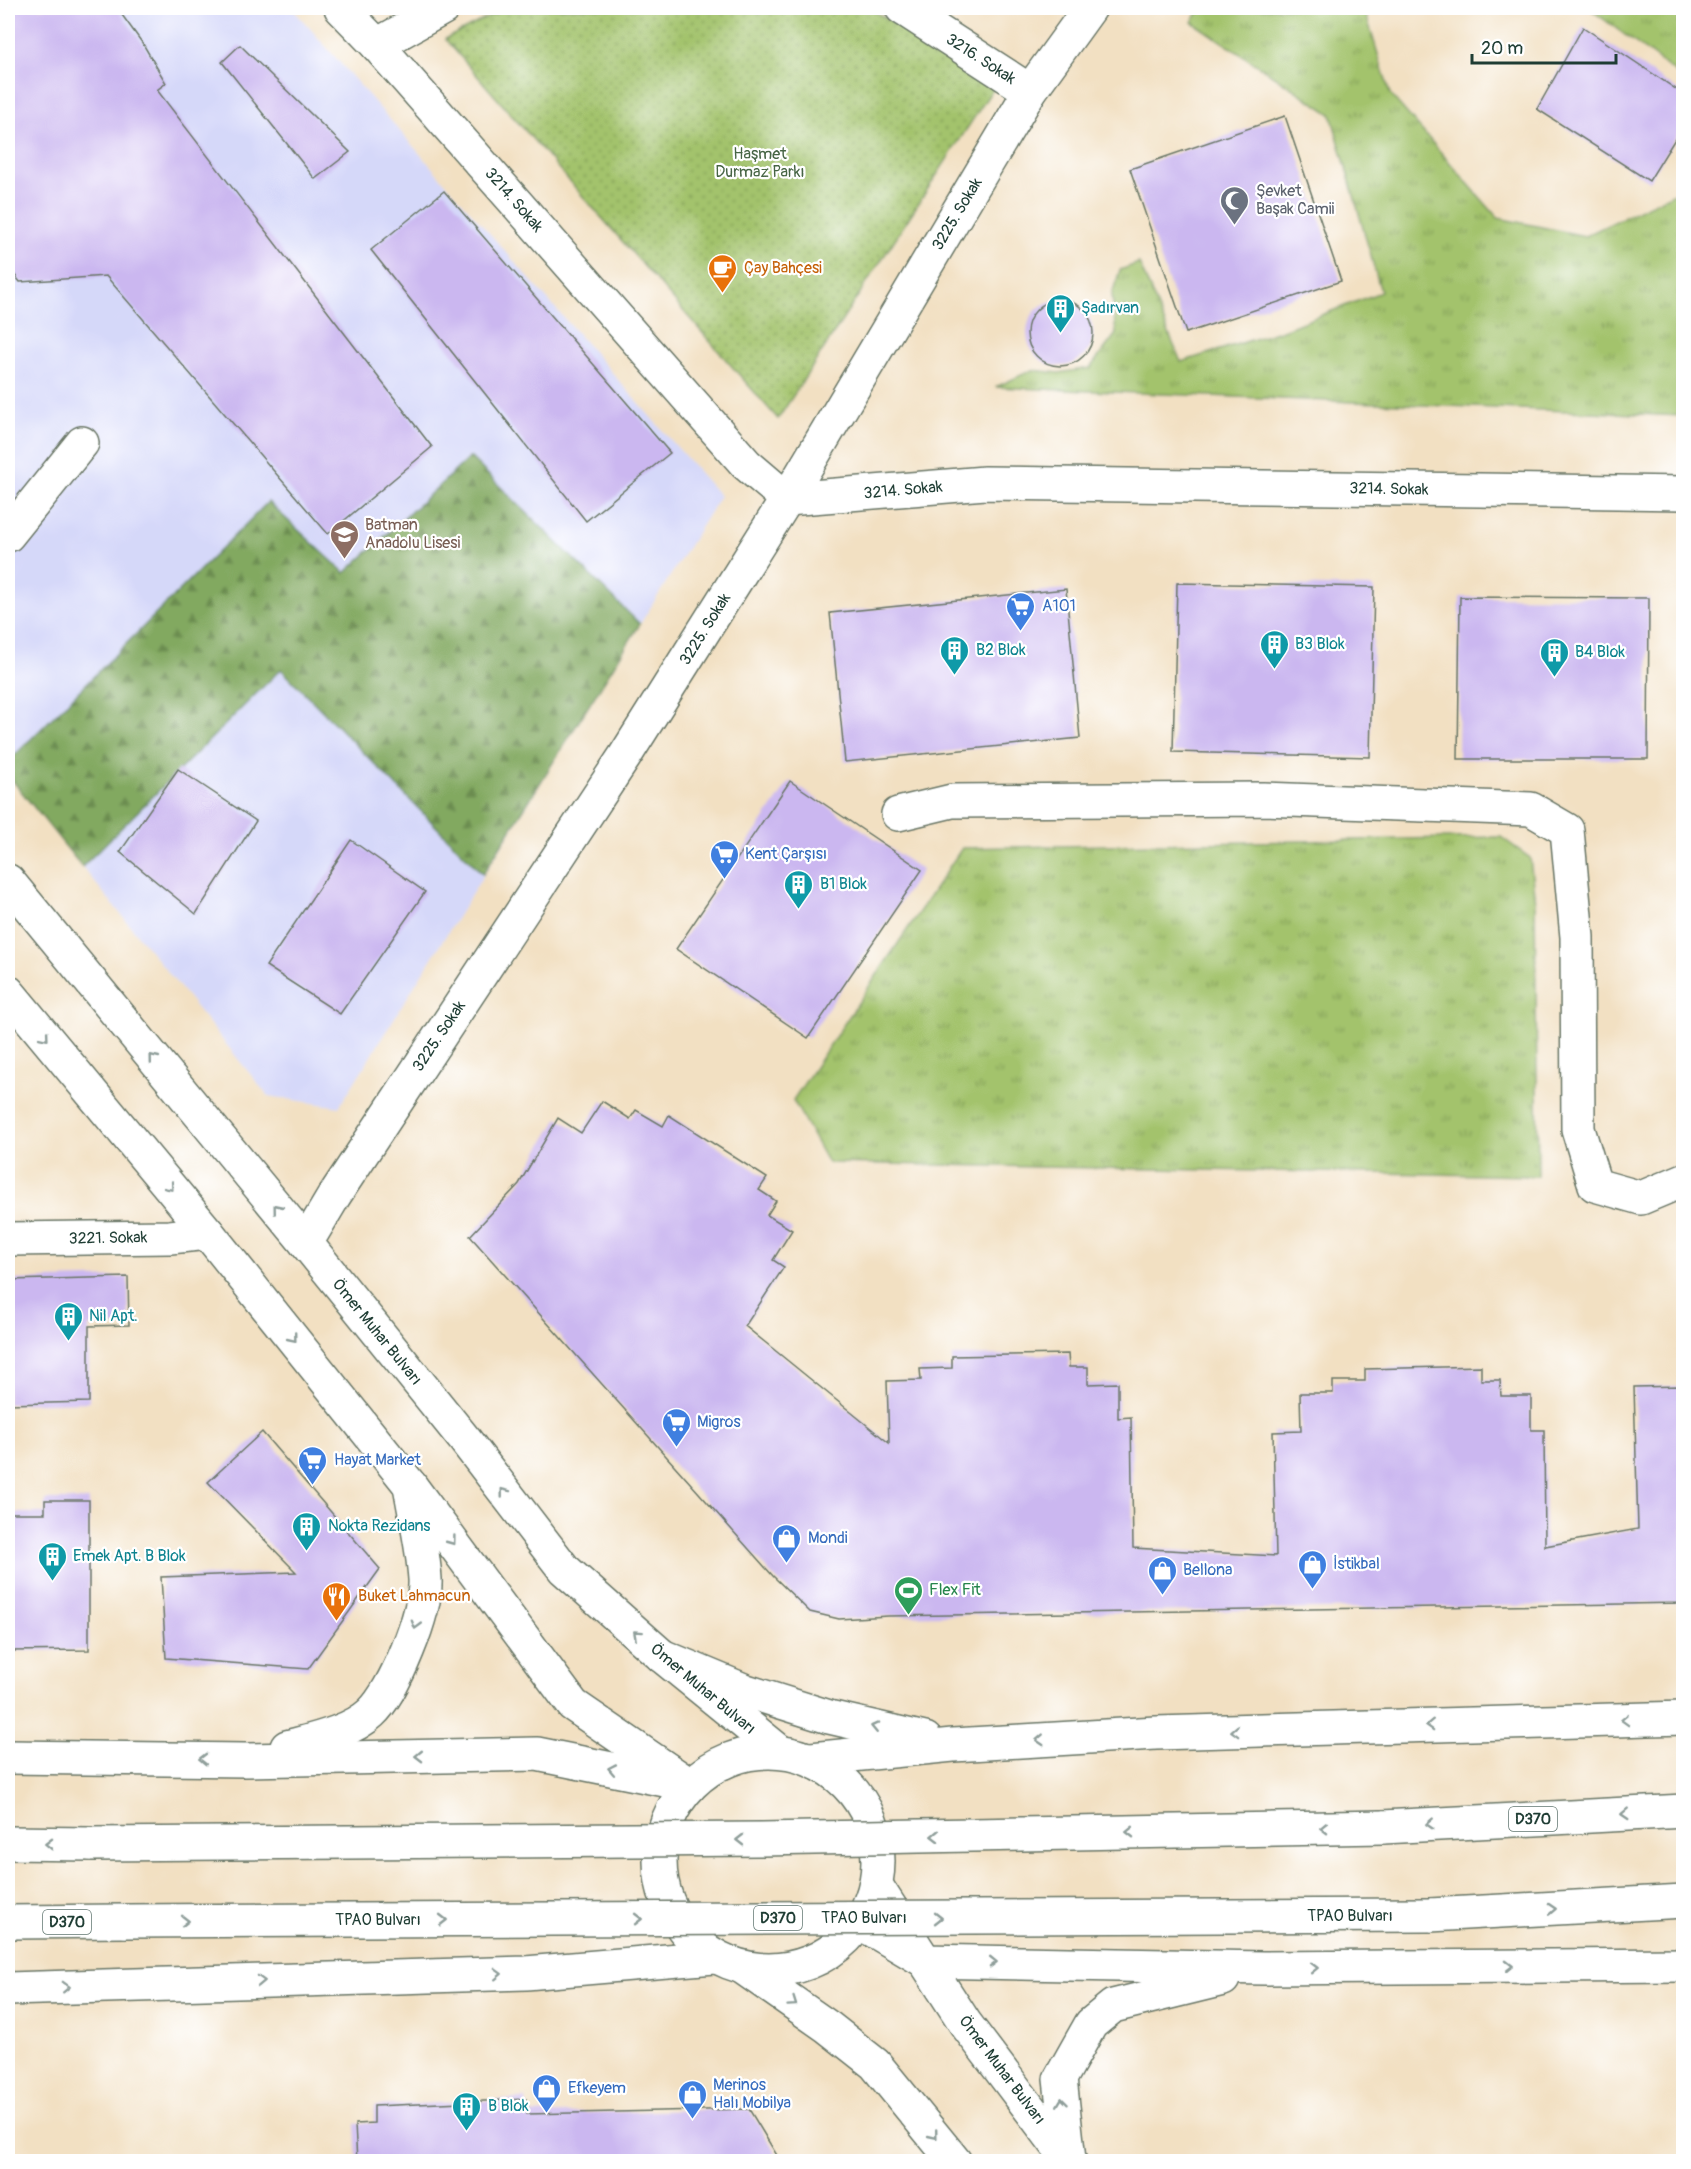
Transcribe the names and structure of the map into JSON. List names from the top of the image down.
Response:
{
  "streets": {
    "main road": [
      "3216. Sokak",
      "3214. Sokak",
      "3225. Sokak",
      "3221. Sokak",
      "Ömer Muhar Bulvarı",
      "D370",
      "TPAO Bulvarı"
    ]
  },
  "crossings": [
    ["3216. Sokak", "3225. Sokak"],
    ["3214. Sokak", "3225. Sokak"],
    ["3225. Sokak", "Ömer Muhar Bulvarı"],
    ["Ömer Muhar Bulvarı", "TPAO Bulvarı"]
  ],
  "parks": ["Haşmet Durmaz Parkı"],
  "places": {
    "mosque": ["Şevket Başak Camii"],
    "cafe": ["Çay Bahçesi"],
    "building": [
      "Şadırvan",
      "B3 Blok",
      "B2 Blok",
      "B4 Blok",
      "B1 Blok",
      "Nil Apt.",
      "Nokta Rezidans",
      "Emek Apt. B Blok",
      "B Blok"
    ],
    "school or university": ["Batman Anadolu Lisesi"],
    "supermarket": [
      "A101",
      "Kent Çarşısı",
      "Migros",
      "Hayat Market"
    ],
    "shop": [
      "Mondi",
      "İstikbal",
      "Bellona",
      "Efkeyem",
      "Merinos Halı Mobilya"
    ],
    "sports": ["Flex Fit"],
    "restaurant": ["Buket Lahmacun"]
  },
  "scale_bar": "20 m"
}
